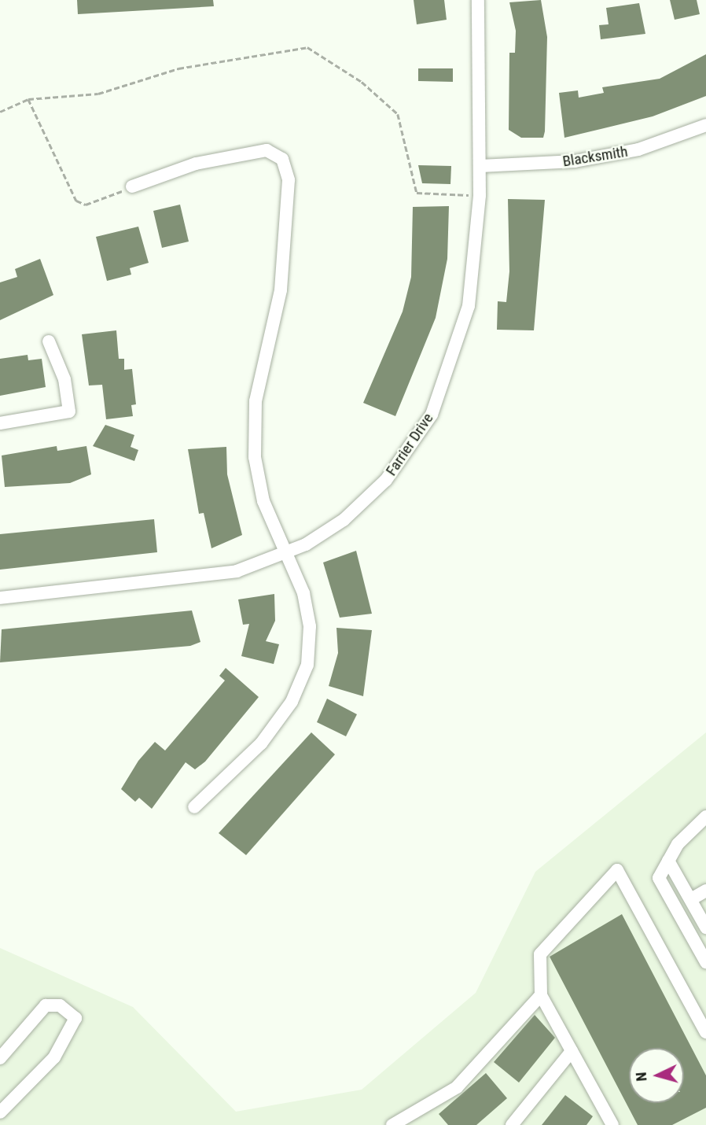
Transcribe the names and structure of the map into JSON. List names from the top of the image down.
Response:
{
  "streets": {
    "street": ["Blacksmith", "Farrier Drive"]
  },
  "crossings": [
    ["Blacksmith", "Farrier Drive"]
  ],
  "north": "left"
}
